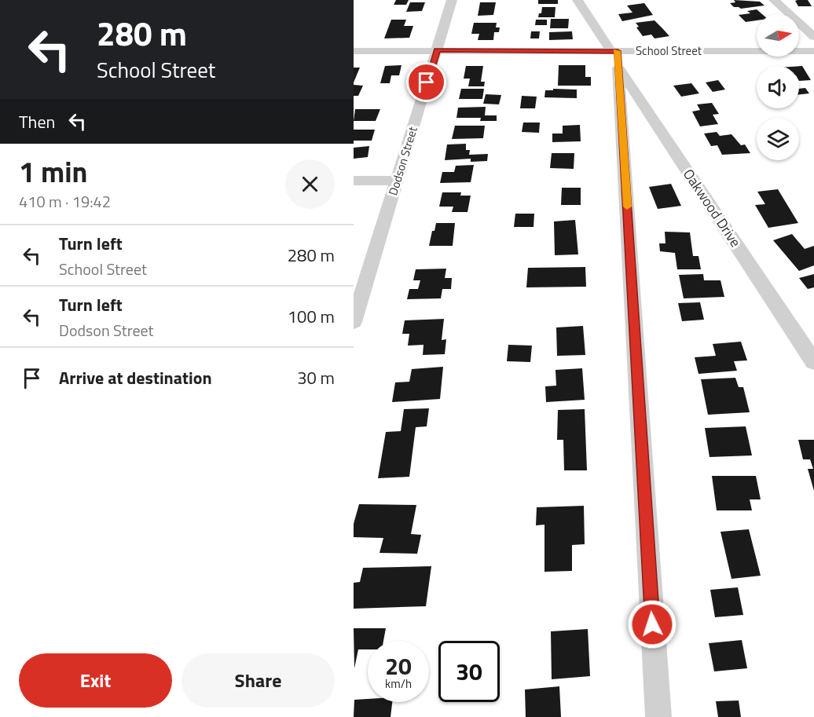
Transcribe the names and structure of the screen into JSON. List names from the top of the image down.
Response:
{
  "streets": {
    "street": ["School Street", "Dodson Street", "Oakwood Drive"]
  },
  "crossings": [
    ["School Street", "Dodson Street"],
    ["School Street", "Oakwood Drive"]
  ],
  "north": "right",
  "page": {
    "turn": ["280 m", "School Street"],
    "then": "Then",
    "heading": ["1 min", "410 m · 19:42"],
    "list": [
      {
        "name": "Turn left",
        "note": "School Street",
        "value": "280 m"
      },
      {
        "name": "Turn left",
        "note": "Dodson Street",
        "value": "100 m"
      },
      {
        "name": "Arrive at destination",
        "value": "30 m"
      }
    ],
    "speed": "20 km/h",
    "limit": "30",
    "buttons": ["Exit", "Share"]
  }
}
